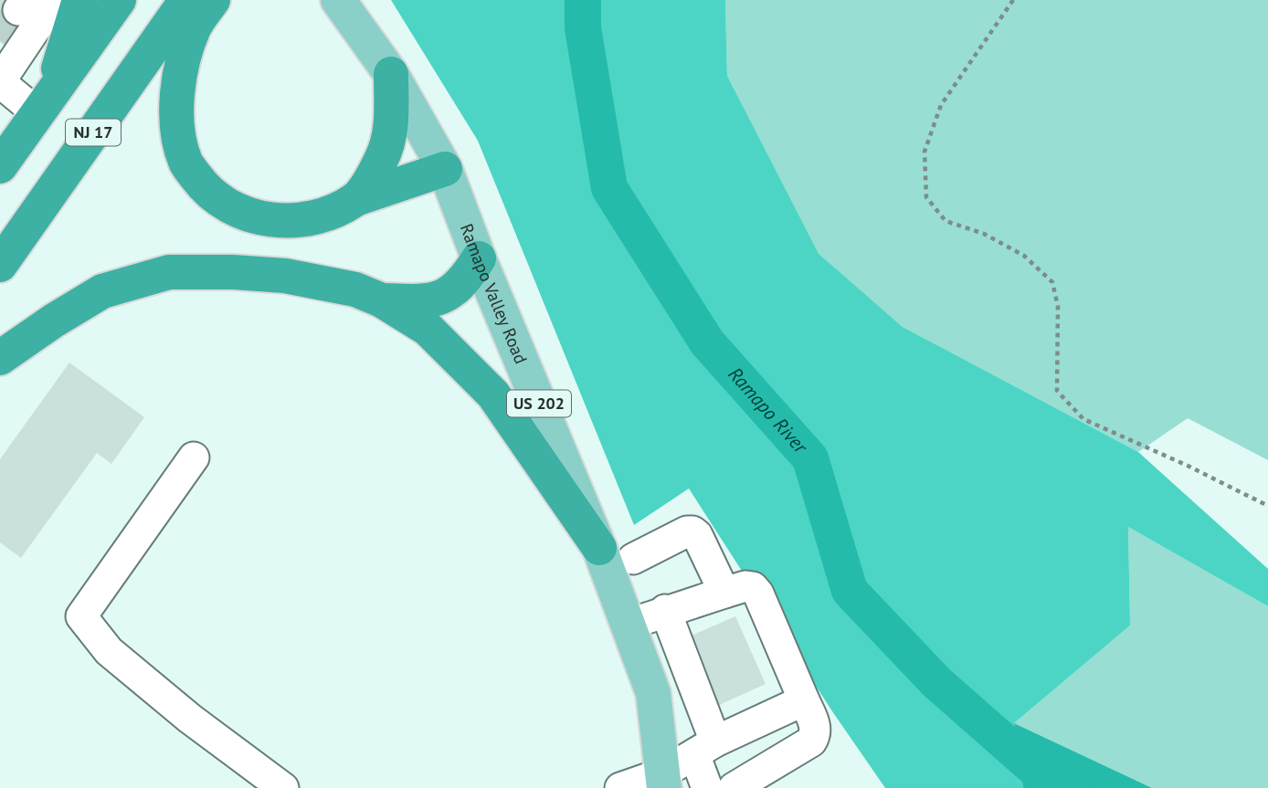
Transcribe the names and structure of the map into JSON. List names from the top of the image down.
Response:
{
  "streets": {
    "highway": ["NJ 17"],
    "main road": ["Ramapo Valley Road", "US 202"]
  },
  "water": ["Ramapo River"]
}
